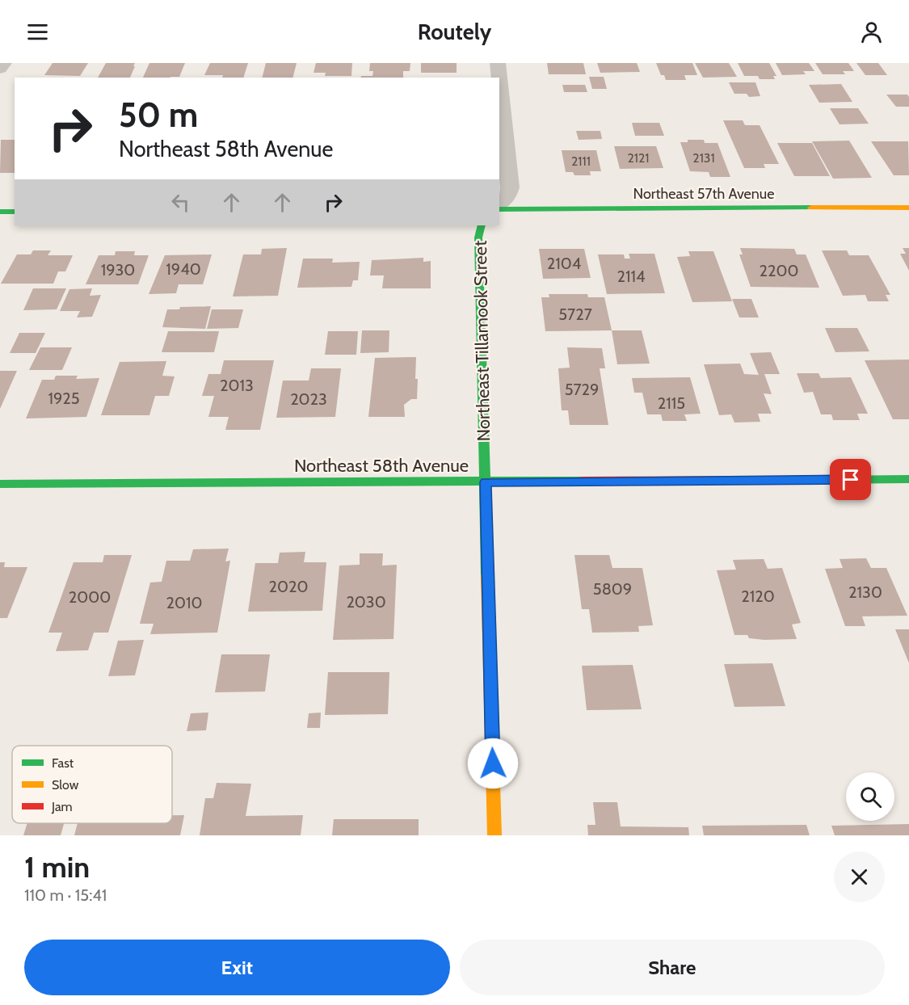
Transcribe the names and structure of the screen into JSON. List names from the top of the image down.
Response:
{
  "streets": {
    "street": ["Northeast 57th Avenue", "Northeast Tillamook Street", "Northeast 58th Avenue"]
  },
  "crossings": [
    ["Northeast Tillamook Street", "Northeast 58th Avenue"]
  ],
  "house_numbers": [
    "2121",
    "2131",
    "2111",
    "2104",
    "1940",
    "1930",
    "2200",
    "2114",
    "5727",
    "2013",
    "5729",
    "1925",
    "2023",
    "2115",
    "2020",
    "5809",
    "2130",
    "2120",
    "2000",
    "2030",
    "2010"
  ],
  "legend": ["Fast", "Slow", "Jam"],
  "page": {
    "header": "Routely",
    "turn": ["50 m", "Northeast 58th Avenue"],
    "heading": ["1 min", "110 m · 15:41"],
    "buttons": ["Exit", "Share"]
  }
}
